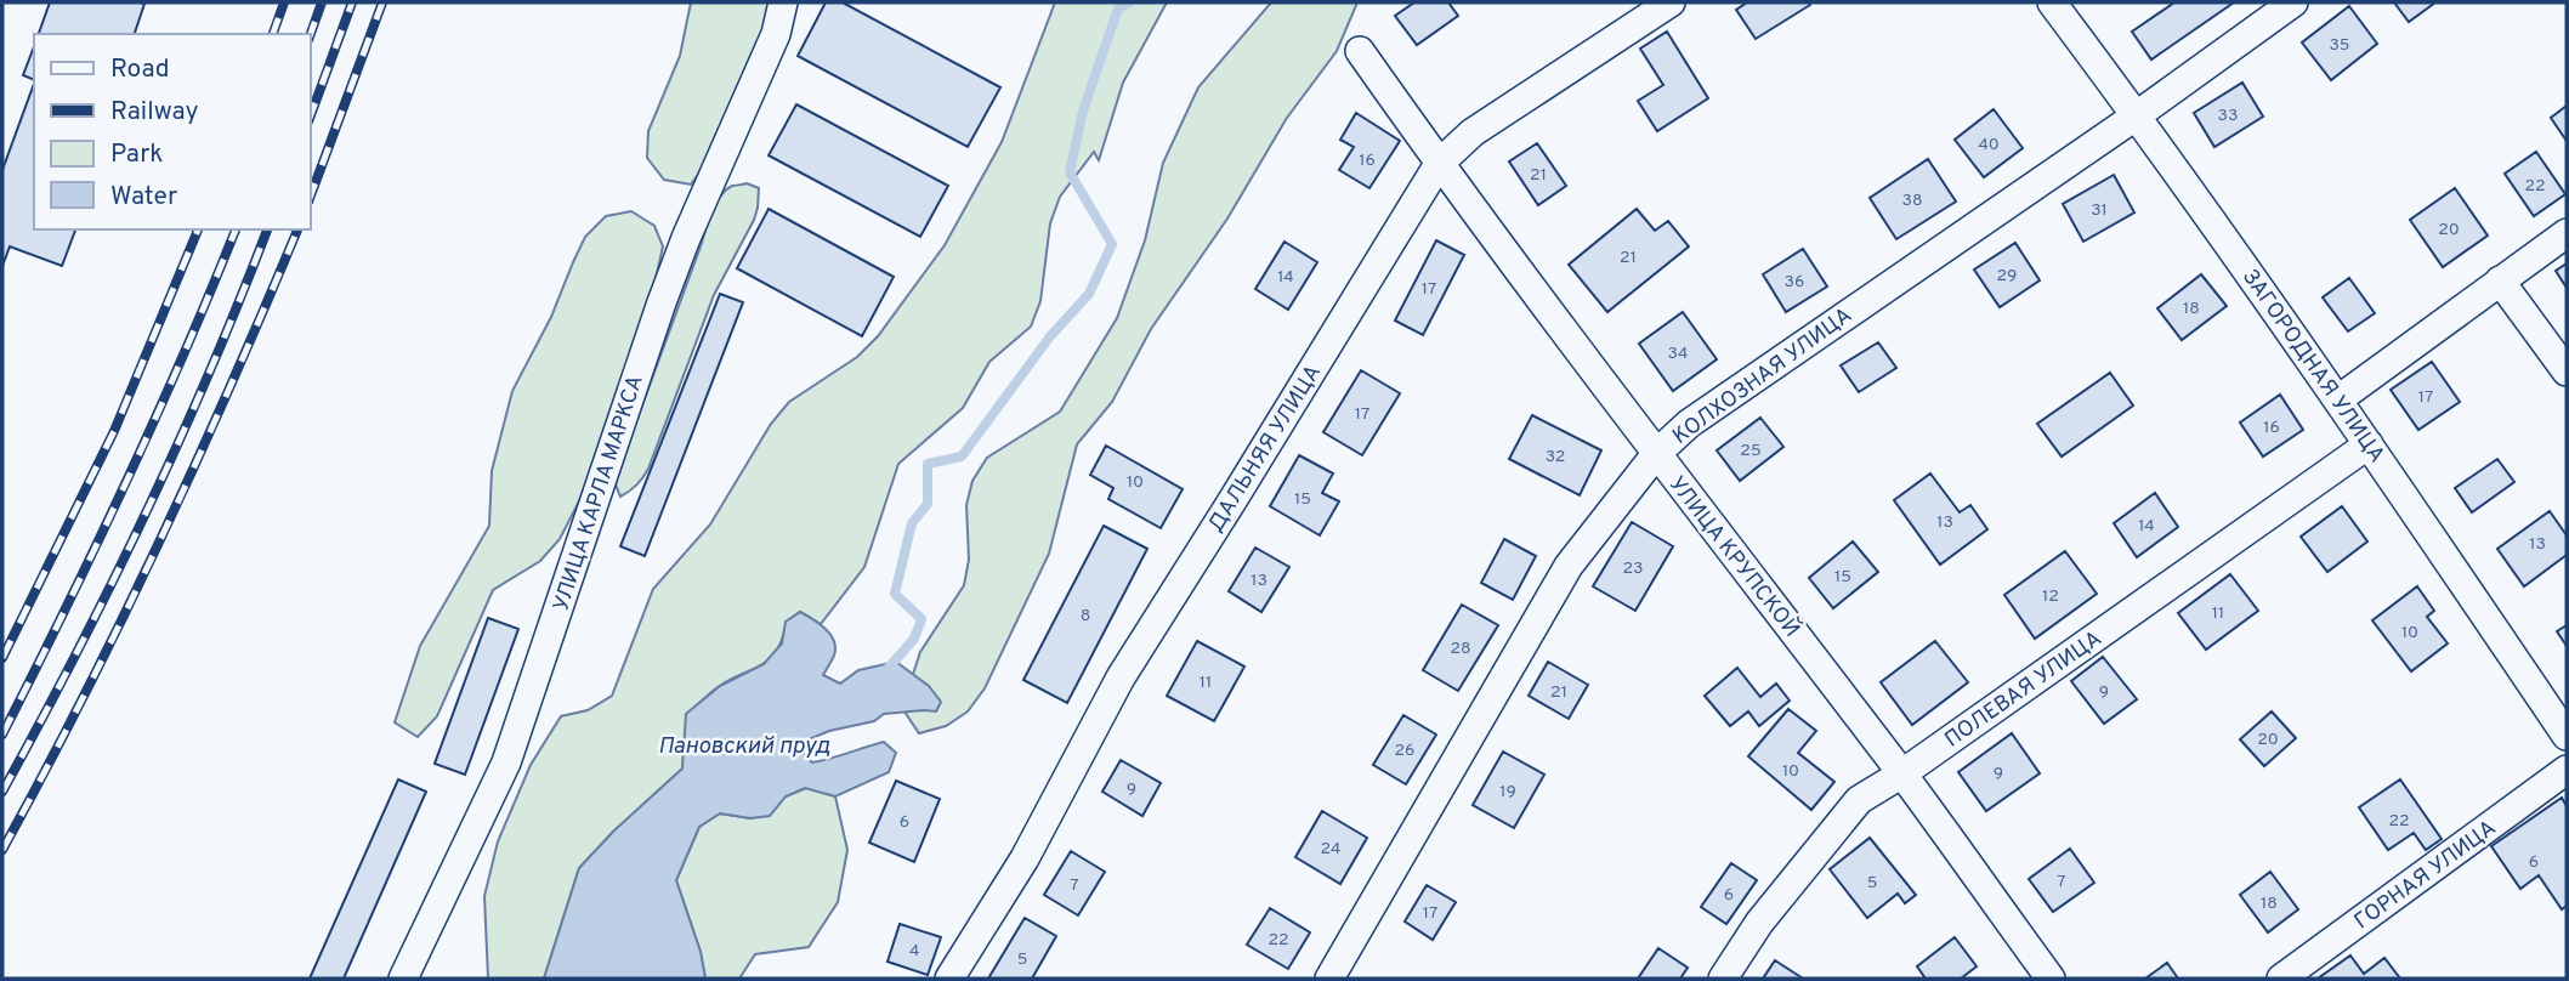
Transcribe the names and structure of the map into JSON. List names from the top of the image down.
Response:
{
  "streets": {
    "street": [
      "ЗАГОРОДНАЯ УЛИЦА",
      "КОЛХОЗНАЯ УЛИЦА",
      "ДАЛЬНЯЯ УЛИЦА",
      "УЛИЦА КАРЛА МАРКСА",
      "УЛИЦА КРУПСКОЙ",
      "ПОЛЕВАЯ УЛИЦА",
      "ГОРНАЯ УЛИЦА"
    ]
  },
  "crossings": [
    ["ЗАГОРОДНАЯ УЛИЦА", "КОЛХОЗНАЯ УЛИЦА"],
    ["ЗАГОРОДНАЯ УЛИЦА", "ПОЛЕВАЯ УЛИЦА"],
    ["КОЛХОЗНАЯ УЛИЦА", "УЛИЦА КРУПСКОЙ"],
    ["ДАЛЬНЯЯ УЛИЦА", "УЛИЦА КРУПСКОЙ"],
    ["УЛИЦА КРУПСКОЙ", "ПОЛЕВАЯ УЛИЦА"]
  ],
  "water": ["Пановский пруд"],
  "house_numbers": [
    "35",
    "33",
    "40",
    "16",
    "21",
    "22",
    "38",
    "31",
    "20",
    "21",
    "29",
    "14",
    "36",
    "17",
    "18",
    "34",
    "17",
    "17",
    "16",
    "25",
    "32",
    "10",
    "15",
    "13",
    "14",
    "13",
    "23",
    "15",
    "13",
    "12",
    "11",
    "8",
    "10",
    "28",
    "11",
    "21",
    "9",
    "20",
    "26",
    "10",
    "9",
    "9",
    "19",
    "22",
    "6",
    "24",
    "6",
    "7",
    "5",
    "7",
    "6",
    "18",
    "17",
    "22",
    "4",
    "5"
  ],
  "legend": [
    "Road",
    "Railway",
    "Park",
    "Water"
  ]
}
